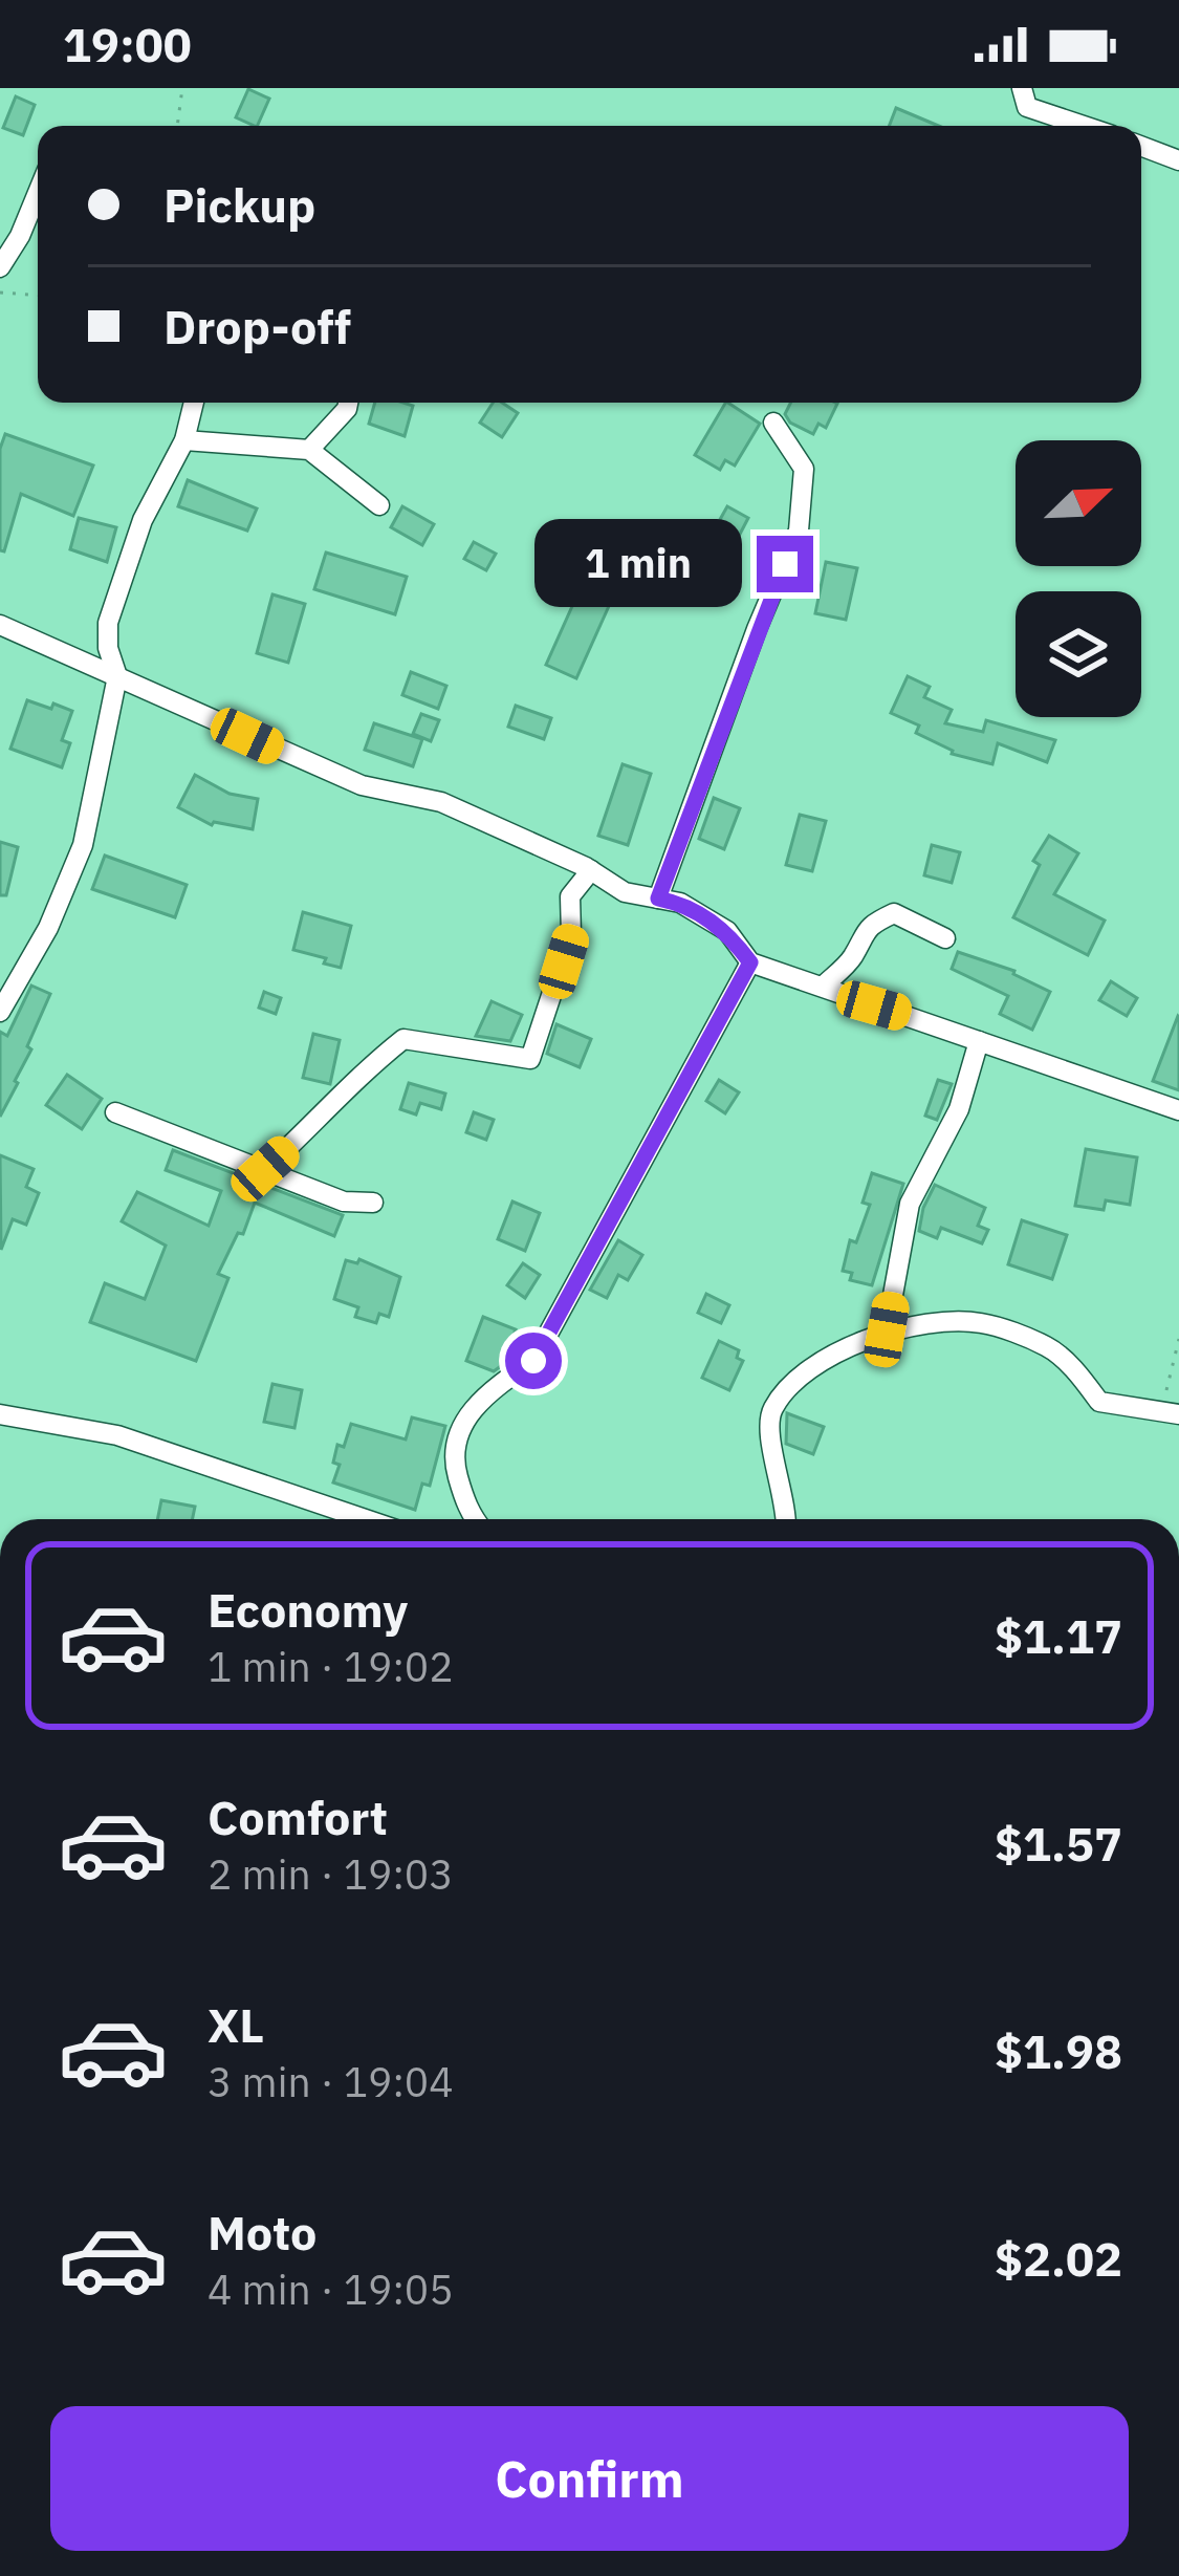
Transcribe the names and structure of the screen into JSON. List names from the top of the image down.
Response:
{
  "north": "top right",
  "page": {
    "status": "19:00",
    "banner": ["Pickup", "Drop-off"],
    "bubble": "1 min",
    "list": [
      {
        "name": "Economy",
        "note": "1 min · 19:02",
        "value": "$1.17"
      },
      {
        "name": "Comfort",
        "note": "2 min · 19:03",
        "value": "$1.57"
      },
      {
        "name": "XL",
        "note": "3 min · 19:04",
        "value": "$1.98"
      },
      {
        "name": "Moto",
        "note": "4 min · 19:05",
        "value": "$2.02"
      }
    ],
    "buttons": "Confirm"
  }
}
